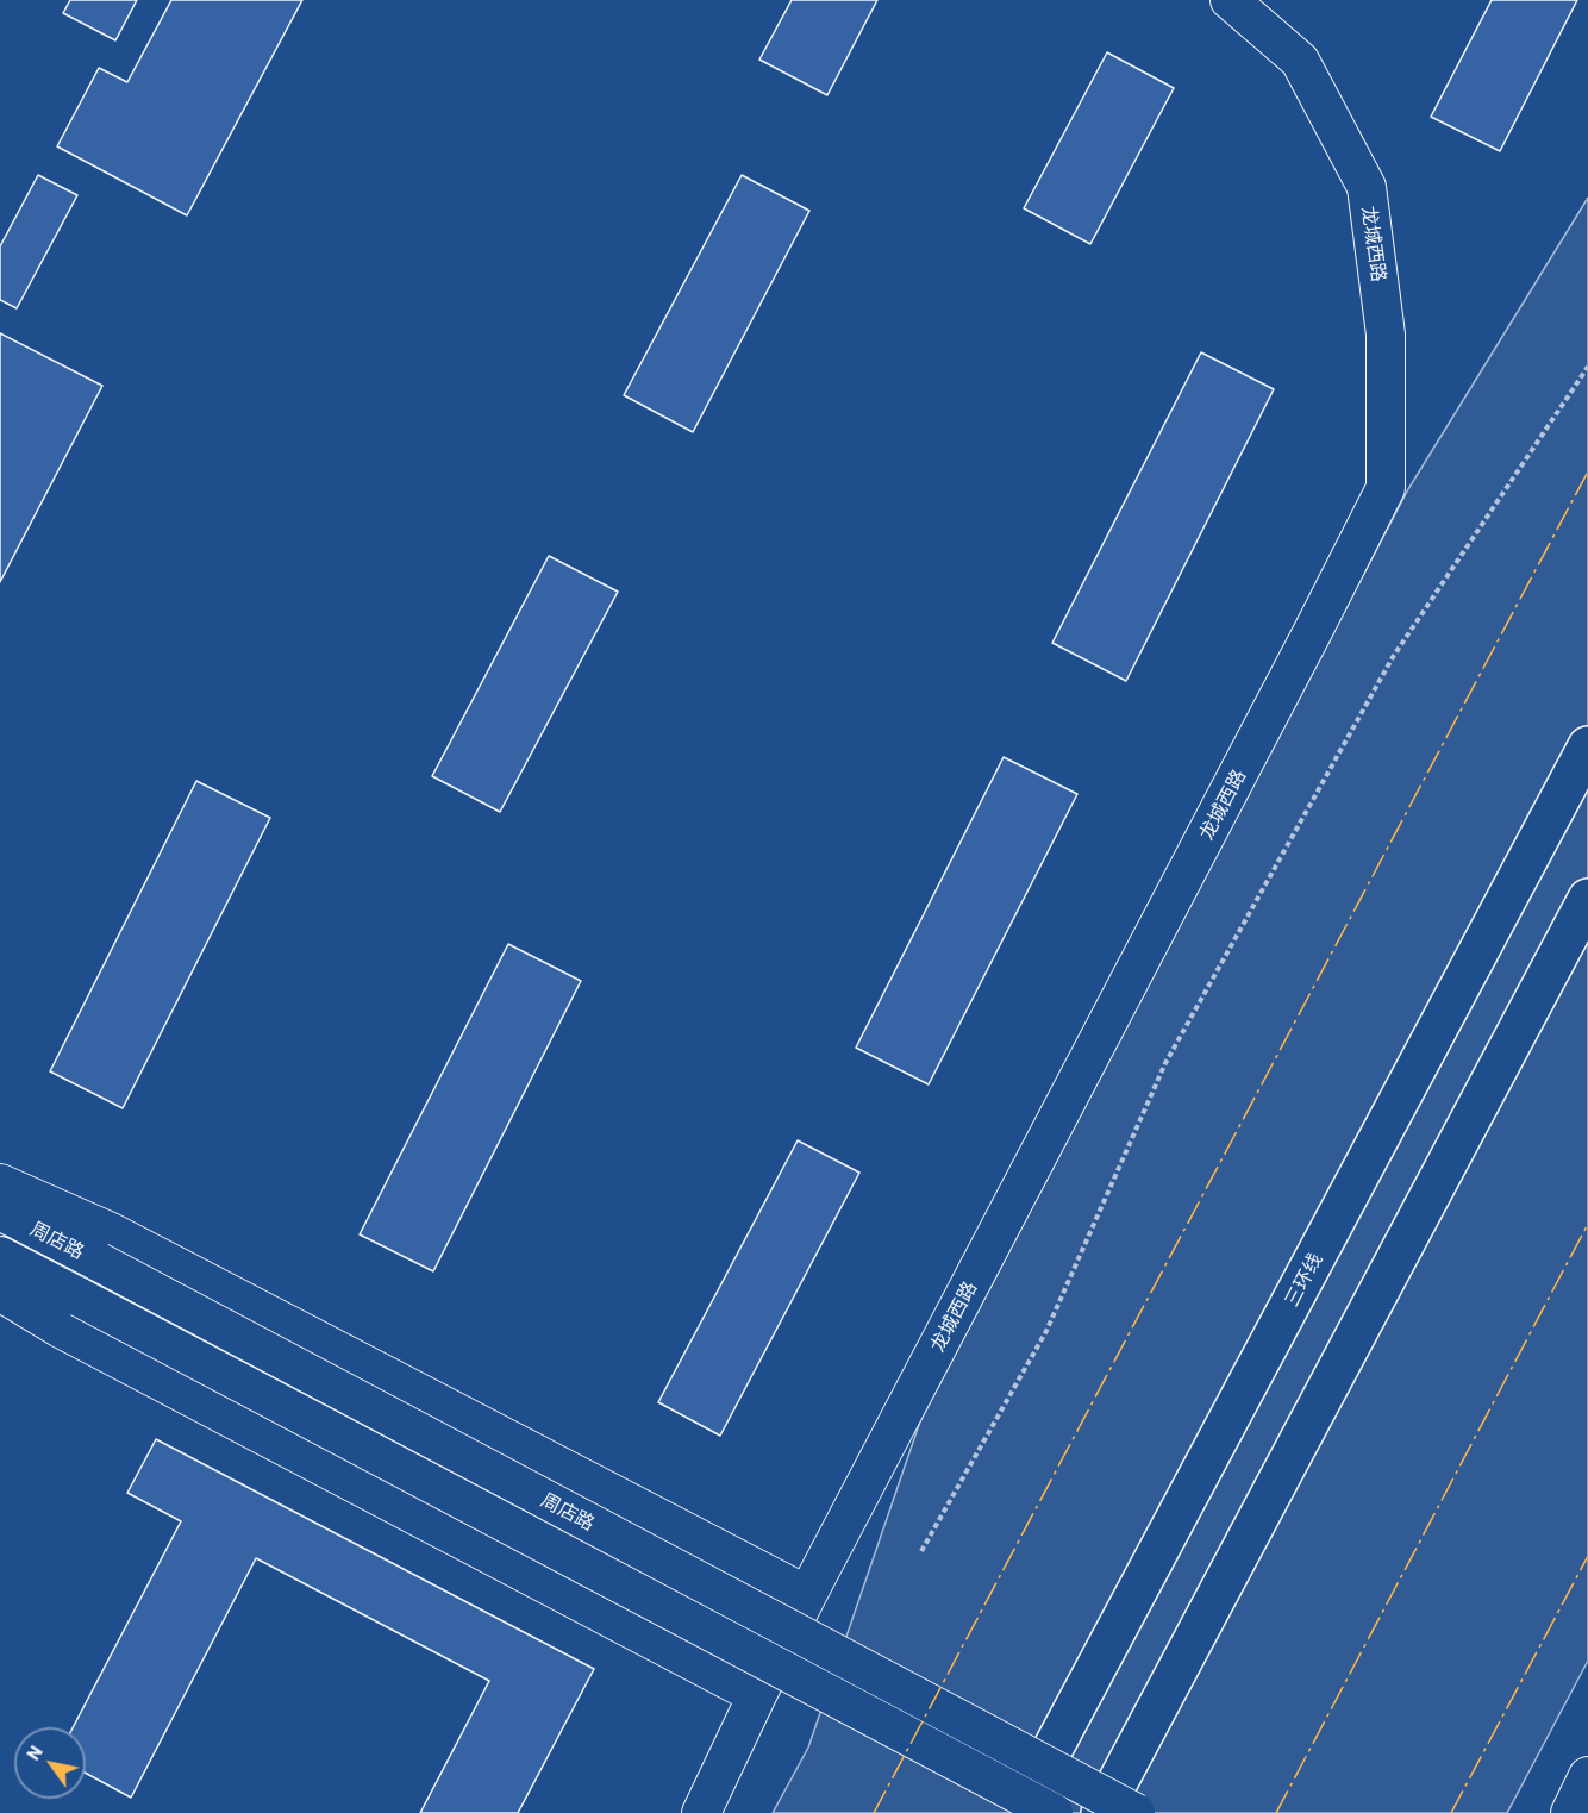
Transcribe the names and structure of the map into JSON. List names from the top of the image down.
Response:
{
  "streets": {
    "highway": ["三环线"],
    "street": ["龙城西路", "周店路"]
  },
  "north": "top left"
}
